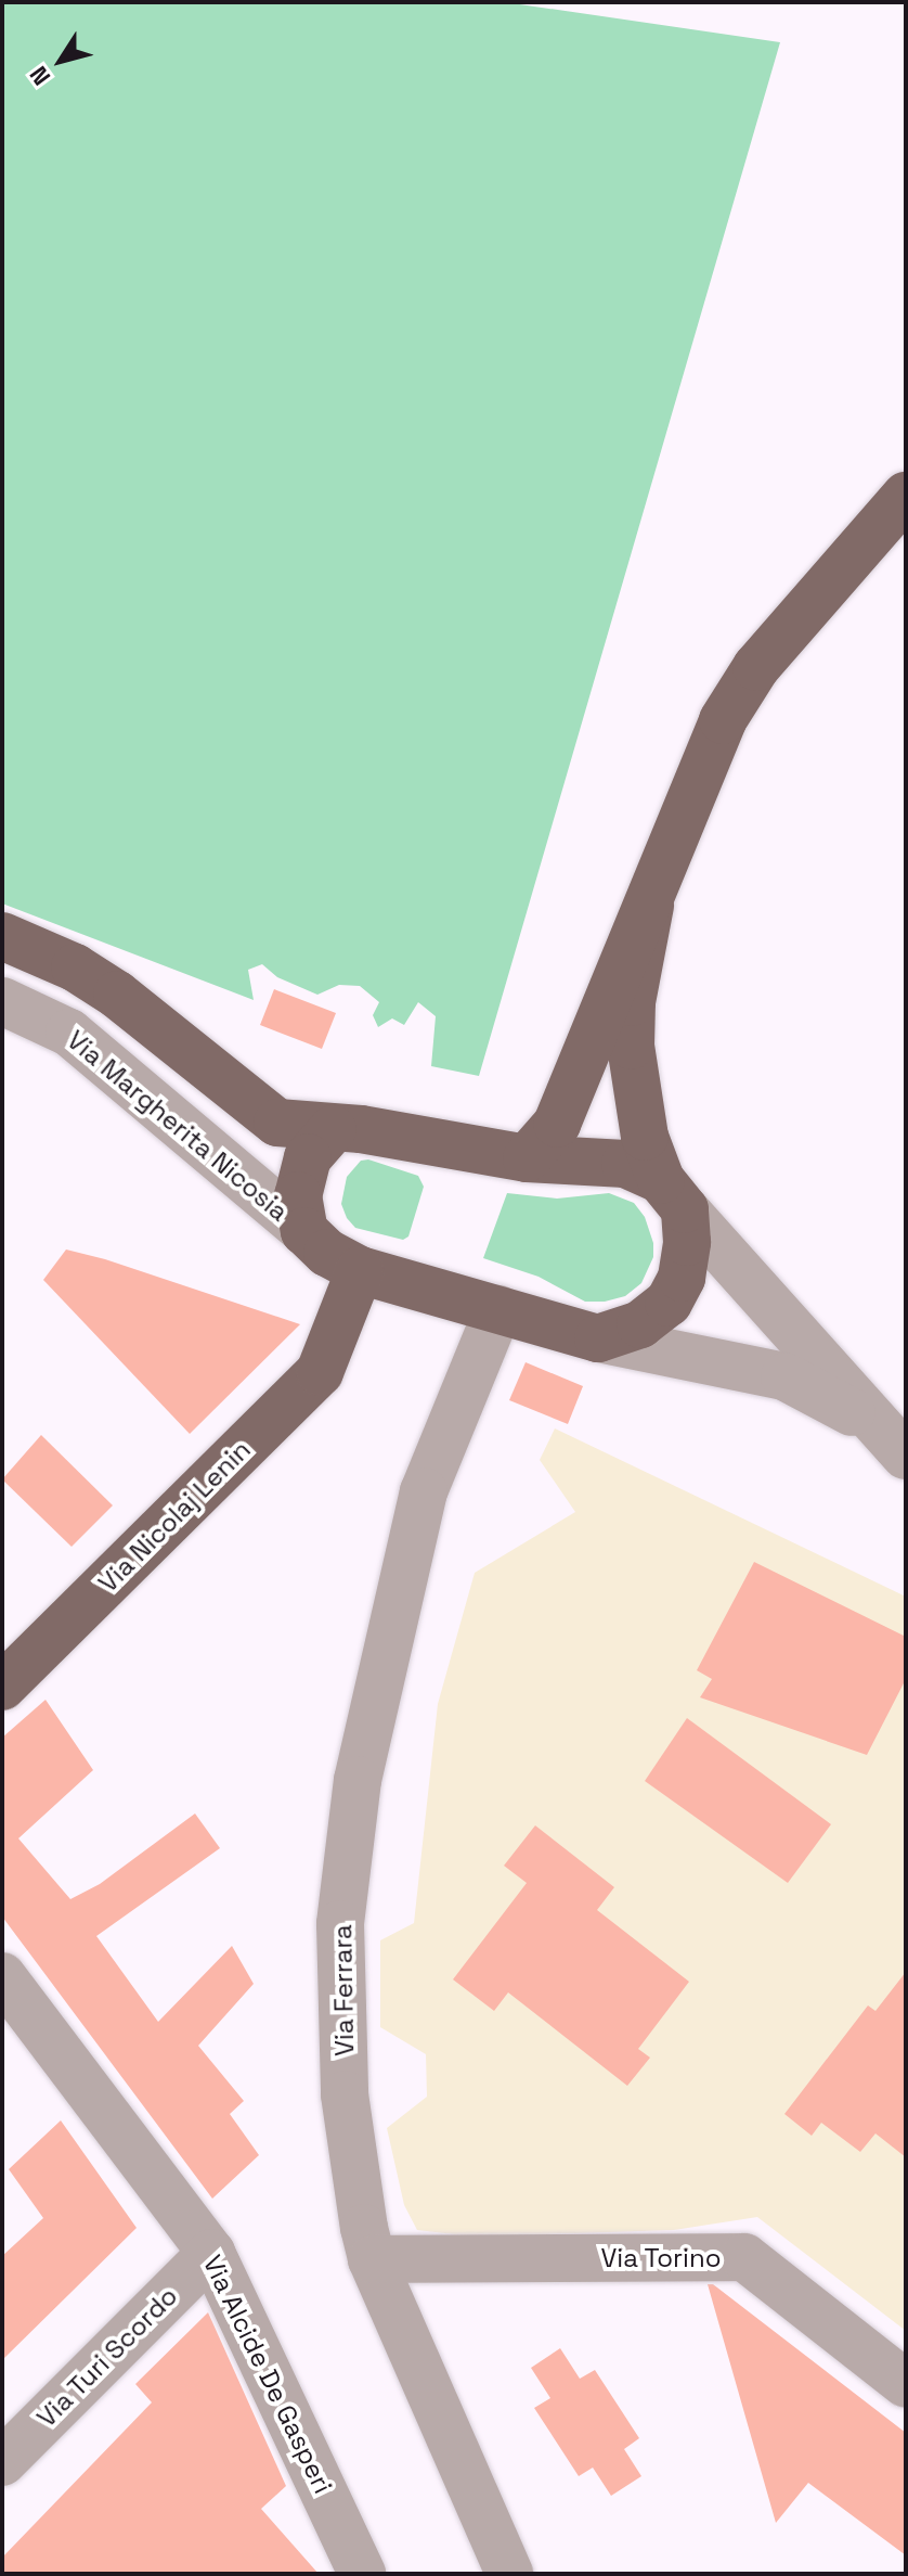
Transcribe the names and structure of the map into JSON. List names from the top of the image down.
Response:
{
  "streets": {
    "main road": ["Via Nicolaj Lenin"],
    "street": [
      "Via Margherita Nicosia",
      "Via Ferrara",
      "Via Torino",
      "Via Turi Scordo",
      "Via Alcide De Gasperi"
    ]
  },
  "crossings": [
    ["Via Ferrara", "Via Torino"],
    ["Via Turi Scordo", "Via Alcide De Gasperi"]
  ],
  "north": "bottom left"
}
